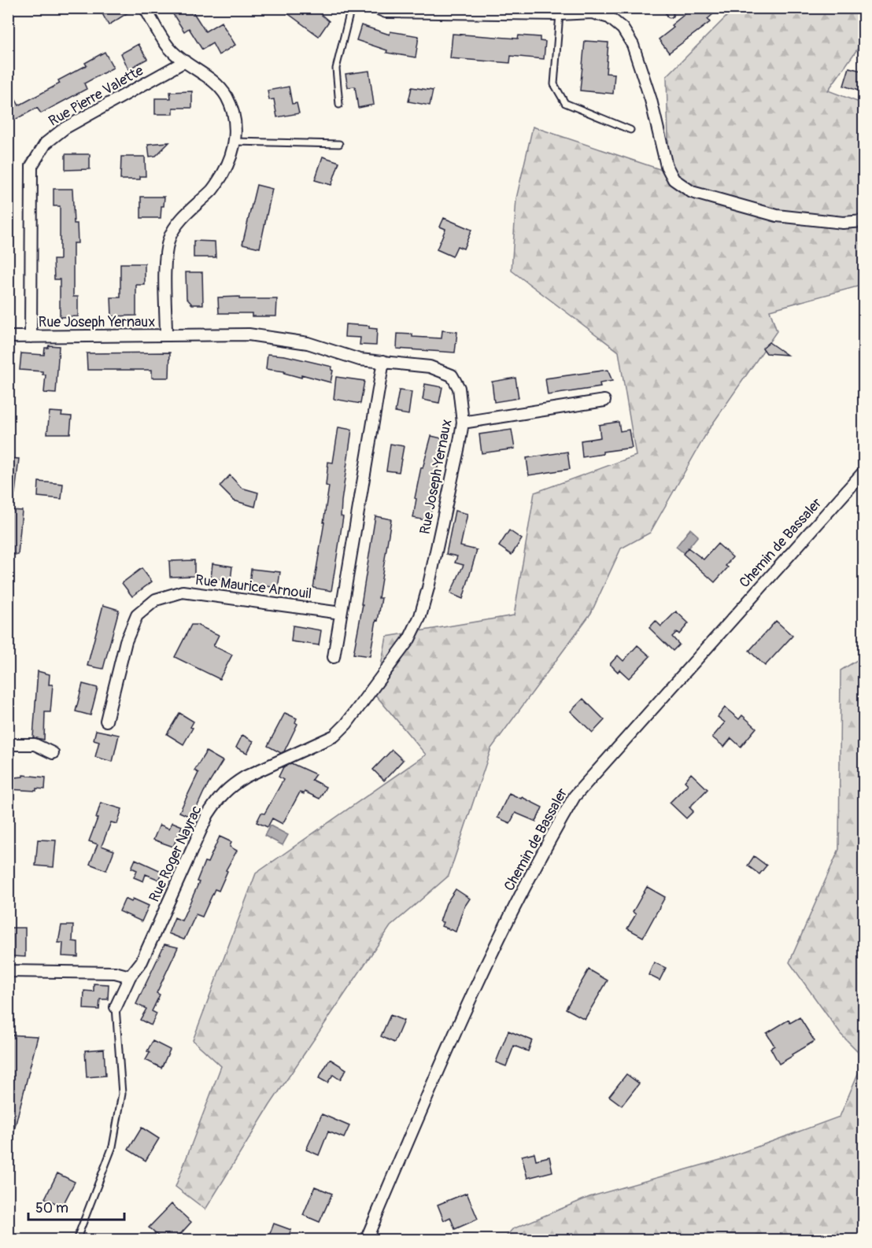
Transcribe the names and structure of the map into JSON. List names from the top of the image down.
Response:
{
  "streets": {
    "street": [
      "Rue Pierre Valette",
      "Rue Joseph Yernaux",
      "Chemin de Bassaler",
      "Rue Maurice Arnouil",
      "Rue Roger Nayrac"
    ]
  },
  "crossings": [
    ["Rue Pierre Valette", "Rue Joseph Yernaux"],
    ["Rue Joseph Yernaux", "Rue Roger Nayrac"]
  ],
  "scale_bar": "50 m"
}
